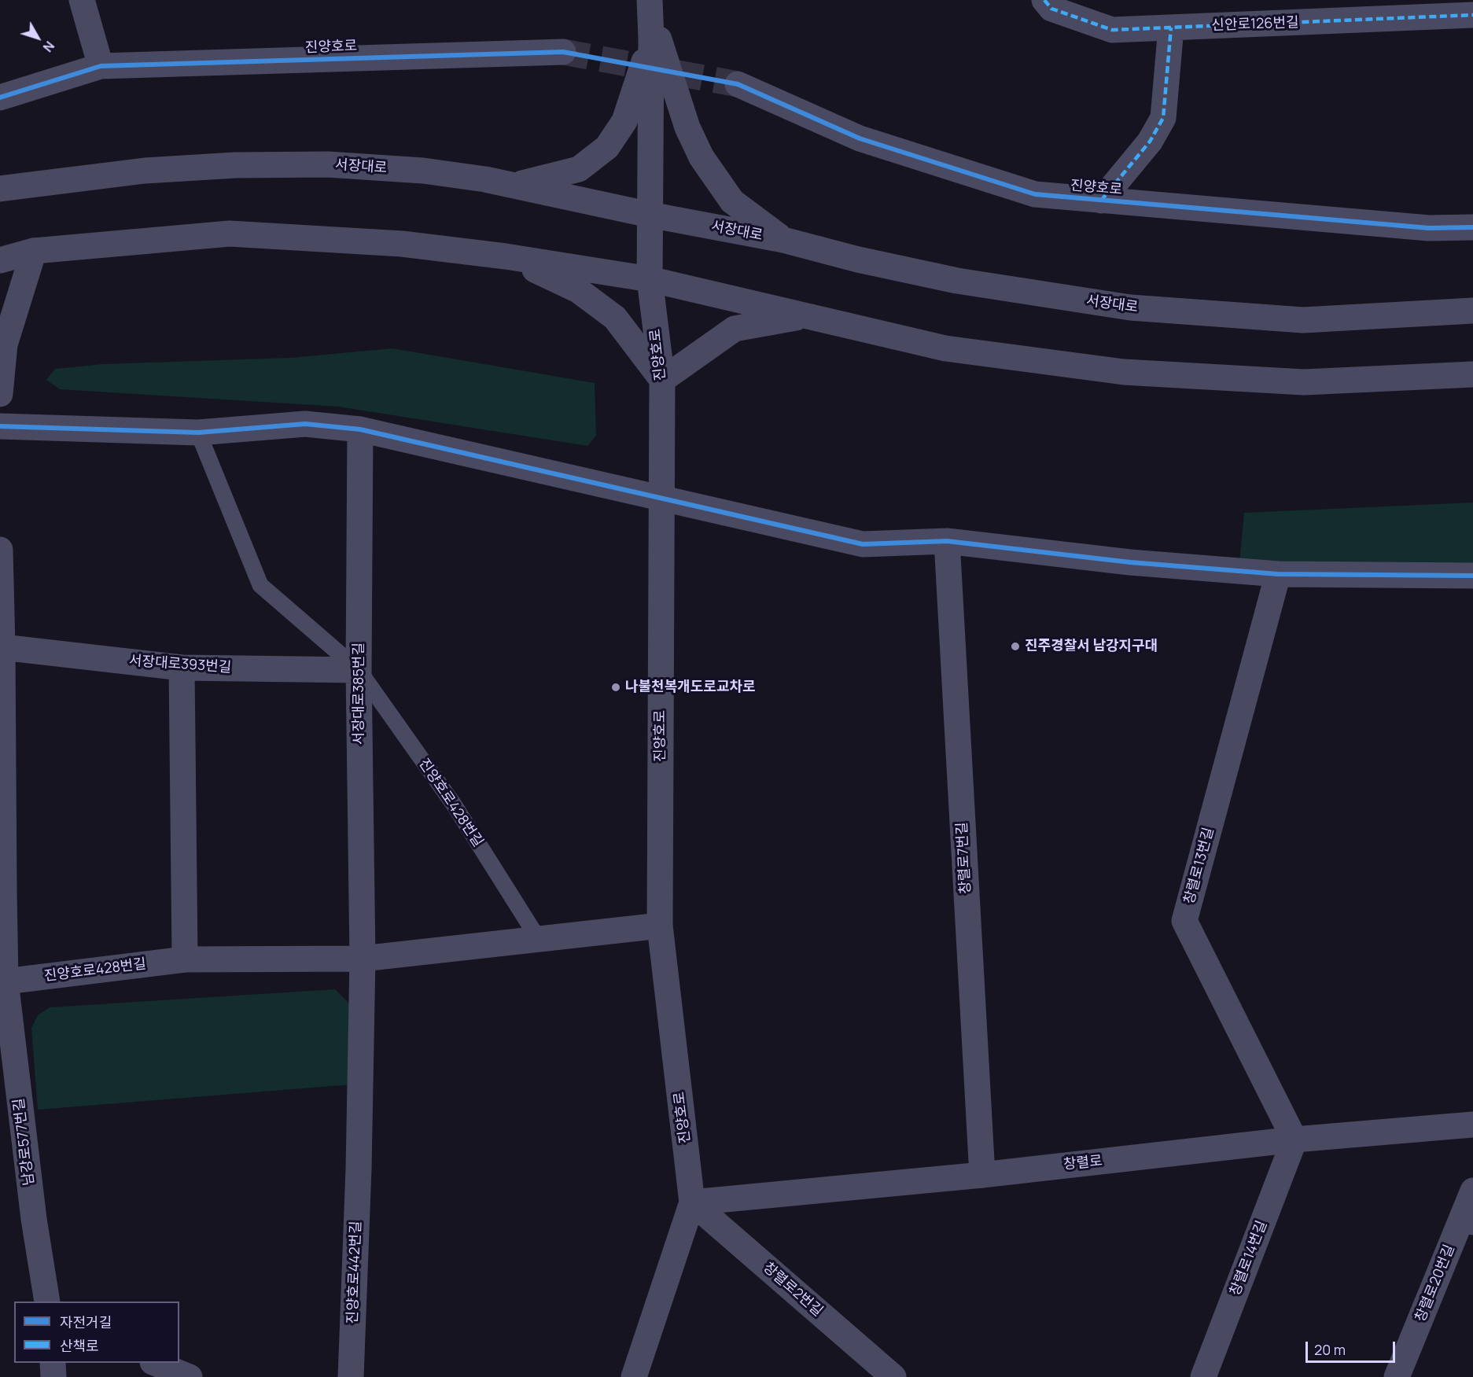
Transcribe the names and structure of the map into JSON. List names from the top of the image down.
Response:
{
  "streets": {
    "street": [
      "신안로126번길",
      "진양호로",
      "서장대로",
      "서장대로393번길",
      "서장대로385번길",
      "진양호로428번길",
      "창렬로7번길",
      "창렬로13번길",
      "남강로577번길",
      "창렬로",
      "창렬로14번길",
      "진양호로442번길",
      "창렬로20번길",
      "창렬로2번길"
    ]
  },
  "crossings": [
    ["진양호로", "서장대로"],
    ["진양호로", "진양호로428번길"],
    ["진양호로", "창렬로"],
    ["진양호로", "창렬로2번길"],
    ["서장대로393번길", "서장대로385번길"],
    ["서장대로393번길", "진양호로428번길"],
    ["서장대로385번길", "진양호로428번길"],
    ["서장대로385번길", "진양호로442번길"],
    ["진양호로428번길", "남강로577번길"],
    ["진양호로428번길", "진양호로442번길"],
    ["창렬로7번길", "창렬로"],
    ["창렬로13번길", "창렬로"],
    ["창렬로13번길", "창렬로14번길"],
    ["창렬로", "창렬로14번길"],
    ["창렬로", "창렬로2번길"]
  ],
  "places": ["진주경찰서 남강지구대", "나불천복개도로교차로"],
  "legend": ["자전거길", "산책로"],
  "scale_bar": "20 m",
  "north": "bottom right"
}
